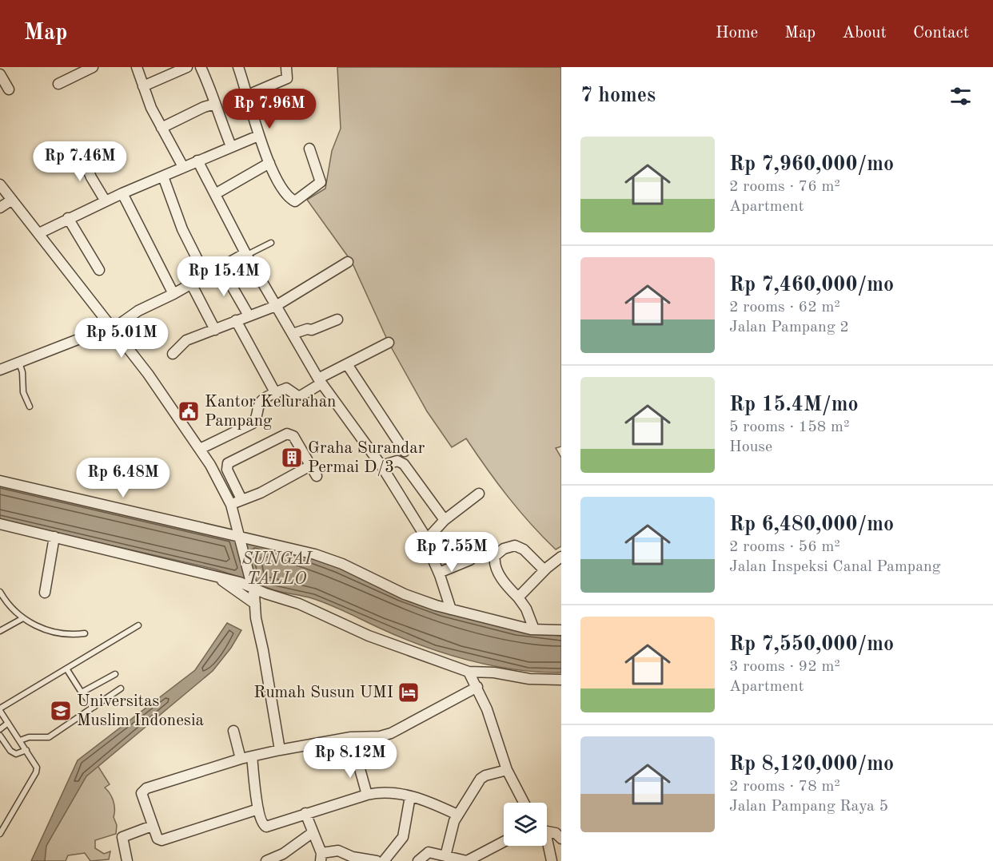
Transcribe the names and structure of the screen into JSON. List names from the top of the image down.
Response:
{
  "water": ["SUNGAI TALLO"],
  "places": {
    "public building": ["Kantor Kelurahan Pampang"],
    "building": ["Graha Surandar Permai D/3"],
    "hotel": ["Rumah Susun UMI"],
    "school or university": ["Universitas Muslim Indonesia"]
  },
  "page": {
    "header": "Map",
    "nav": [
      "Home",
      "Map",
      "About",
      "Contact"
    ],
    "heading": "7 homes",
    "price": [
      "Rp 7.96M",
      "Rp 7.46M",
      "Rp 15.4M",
      "Rp 5.01M",
      "Rp 6.48M",
      "Rp 7.55M",
      "Rp 8.12M"
    ],
    "list": [
      {
        "name": "Rp 7,960,000/mo",
        "note": "2 rooms · 76 m² · Apartment"
      },
      {
        "name": "Rp 7,460,000/mo",
        "note": "2 rooms · 62 m² · Jalan Pampang 2"
      },
      {
        "name": "Rp 15.4M/mo",
        "note": "5 rooms · 158 m² · House"
      },
      {
        "name": "Rp 6,480,000/mo",
        "note": "2 rooms · 56 m² · Jalan Inspeksi Canal Pampang"
      },
      {
        "name": "Rp 7,550,000/mo",
        "note": "3 rooms · 92 m² · Apartment"
      },
      {
        "name": "Rp 8,120,000/mo",
        "note": "2 rooms · 78 m² · Jalan Pampang Raya 5"
      }
    ]
  }
}
